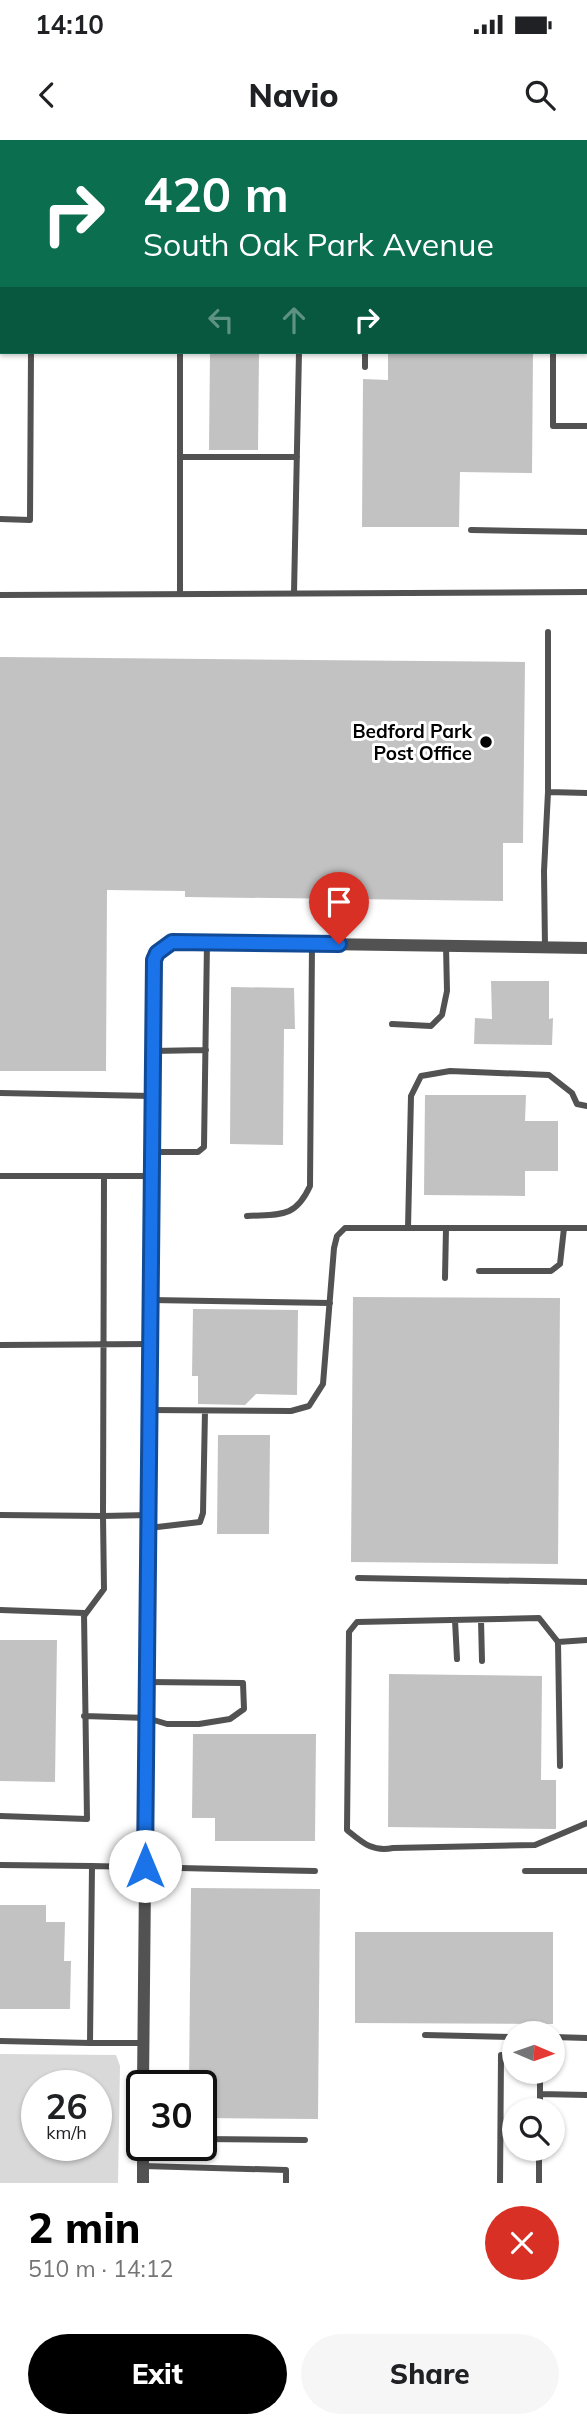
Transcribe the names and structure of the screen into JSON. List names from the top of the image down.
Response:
{
  "places": ["Bedford Park Post Office"],
  "north": "right",
  "page": {
    "status": "14:10",
    "header": "Navio",
    "turn": ["420 m", "South Oak Park Avenue"],
    "speed": "26 km/h",
    "limit": "30",
    "heading": ["2 min", "510 m · 14:12"],
    "buttons": ["Exit", "Share"]
  }
}
